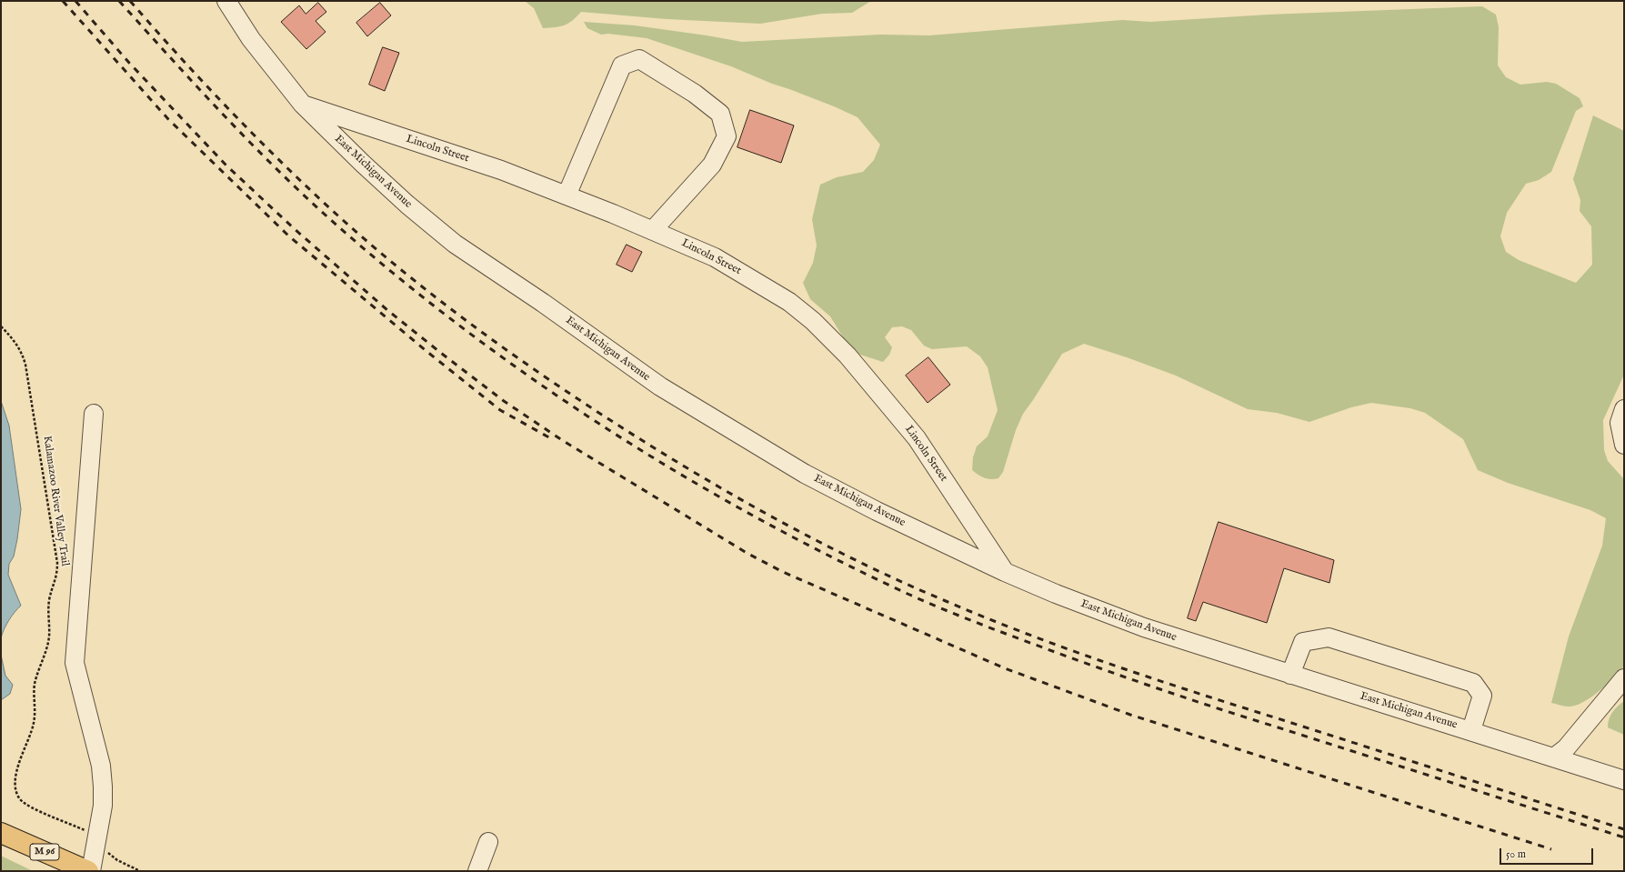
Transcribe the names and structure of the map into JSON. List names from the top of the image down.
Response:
{
  "streets": {
    "main road": ["M 96"],
    "street": ["Lincoln Street", "East Michigan Avenue"],
    "path": ["Kalamazoo River Valley Trail"]
  },
  "crossings": [
    ["Lincoln Street", "East Michigan Avenue"]
  ],
  "scale_bar": "50 m"
}
